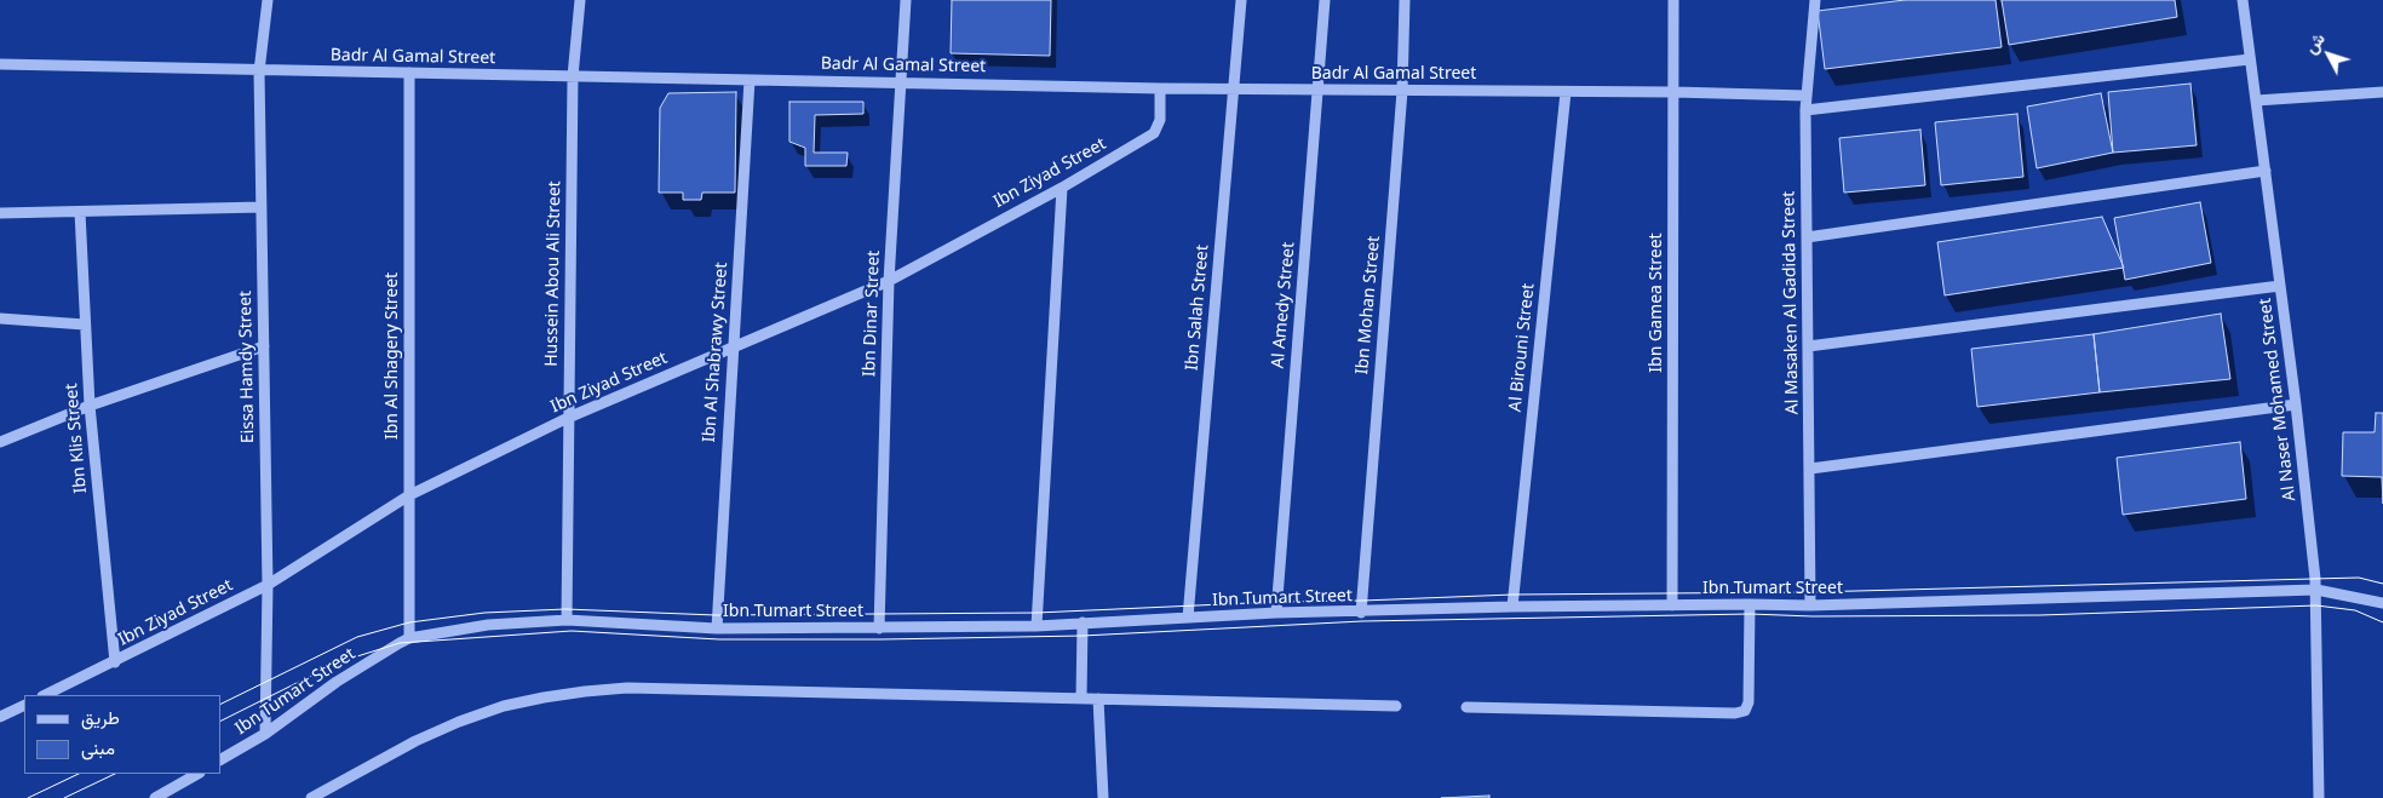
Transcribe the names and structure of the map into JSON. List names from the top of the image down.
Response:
{
  "streets": {
    "street": [
      "Badr Al Gamal Street",
      "Ibn Ziyad Street",
      "Hussein Abou Ali Street",
      "Ibn Gamea Street",
      "Al Masaken Al Gadida Street",
      "Al Amedy Street",
      "Ibn Mohan Street",
      "Ibn Salah Street",
      "Ibn Dinar Street",
      "Al Birouni Street",
      "Ibn Al Shabrawy Street",
      "Ibn Al Shagery Street",
      "Eissa Hamdy Street",
      "Al Naser Mohamed Street",
      "Ibn Klis Street",
      "Ibn Tumart Street"
    ]
  },
  "crossings": [
    ["Badr Al Gamal Street", "Ibn Ziyad Street"],
    ["Badr Al Gamal Street", "Hussein Abou Ali Street"],
    ["Badr Al Gamal Street", "Ibn Gamea Street"],
    ["Badr Al Gamal Street", "Al Masaken Al Gadida Street"],
    ["Badr Al Gamal Street", "Al Amedy Street"],
    ["Badr Al Gamal Street", "Ibn Mohan Street"],
    ["Badr Al Gamal Street", "Ibn Salah Street"],
    ["Badr Al Gamal Street", "Ibn Dinar Street"],
    ["Badr Al Gamal Street", "Al Birouni Street"],
    ["Badr Al Gamal Street", "Ibn Al Shabrawy Street"],
    ["Badr Al Gamal Street", "Ibn Al Shagery Street"],
    ["Badr Al Gamal Street", "Eissa Hamdy Street"],
    ["Ibn Ziyad Street", "Hussein Abou Ali Street"],
    ["Ibn Ziyad Street", "Ibn Dinar Street"],
    ["Ibn Ziyad Street", "Ibn Al Shabrawy Street"],
    ["Ibn Ziyad Street", "Ibn Al Shagery Street"],
    ["Ibn Ziyad Street", "Eissa Hamdy Street"],
    ["Ibn Ziyad Street", "Ibn Klis Street"],
    ["Hussein Abou Ali Street", "Ibn Tumart Street"],
    ["Ibn Gamea Street", "Ibn Tumart Street"],
    ["Al Masaken Al Gadida Street", "Ibn Tumart Street"],
    ["Al Amedy Street", "Ibn Tumart Street"],
    ["Ibn Mohan Street", "Ibn Tumart Street"],
    ["Ibn Salah Street", "Ibn Tumart Street"],
    ["Ibn Dinar Street", "Ibn Tumart Street"],
    ["Al Birouni Street", "Ibn Tumart Street"],
    ["Ibn Al Shabrawy Street", "Ibn Tumart Street"],
    ["Ibn Al Shagery Street", "Ibn Tumart Street"],
    ["Eissa Hamdy Street", "Ibn Tumart Street"],
    ["Al Naser Mohamed Street", "Ibn Tumart Street"]
  ],
  "legend": ["طريق", "مبنى"],
  "north": "top left"
}
